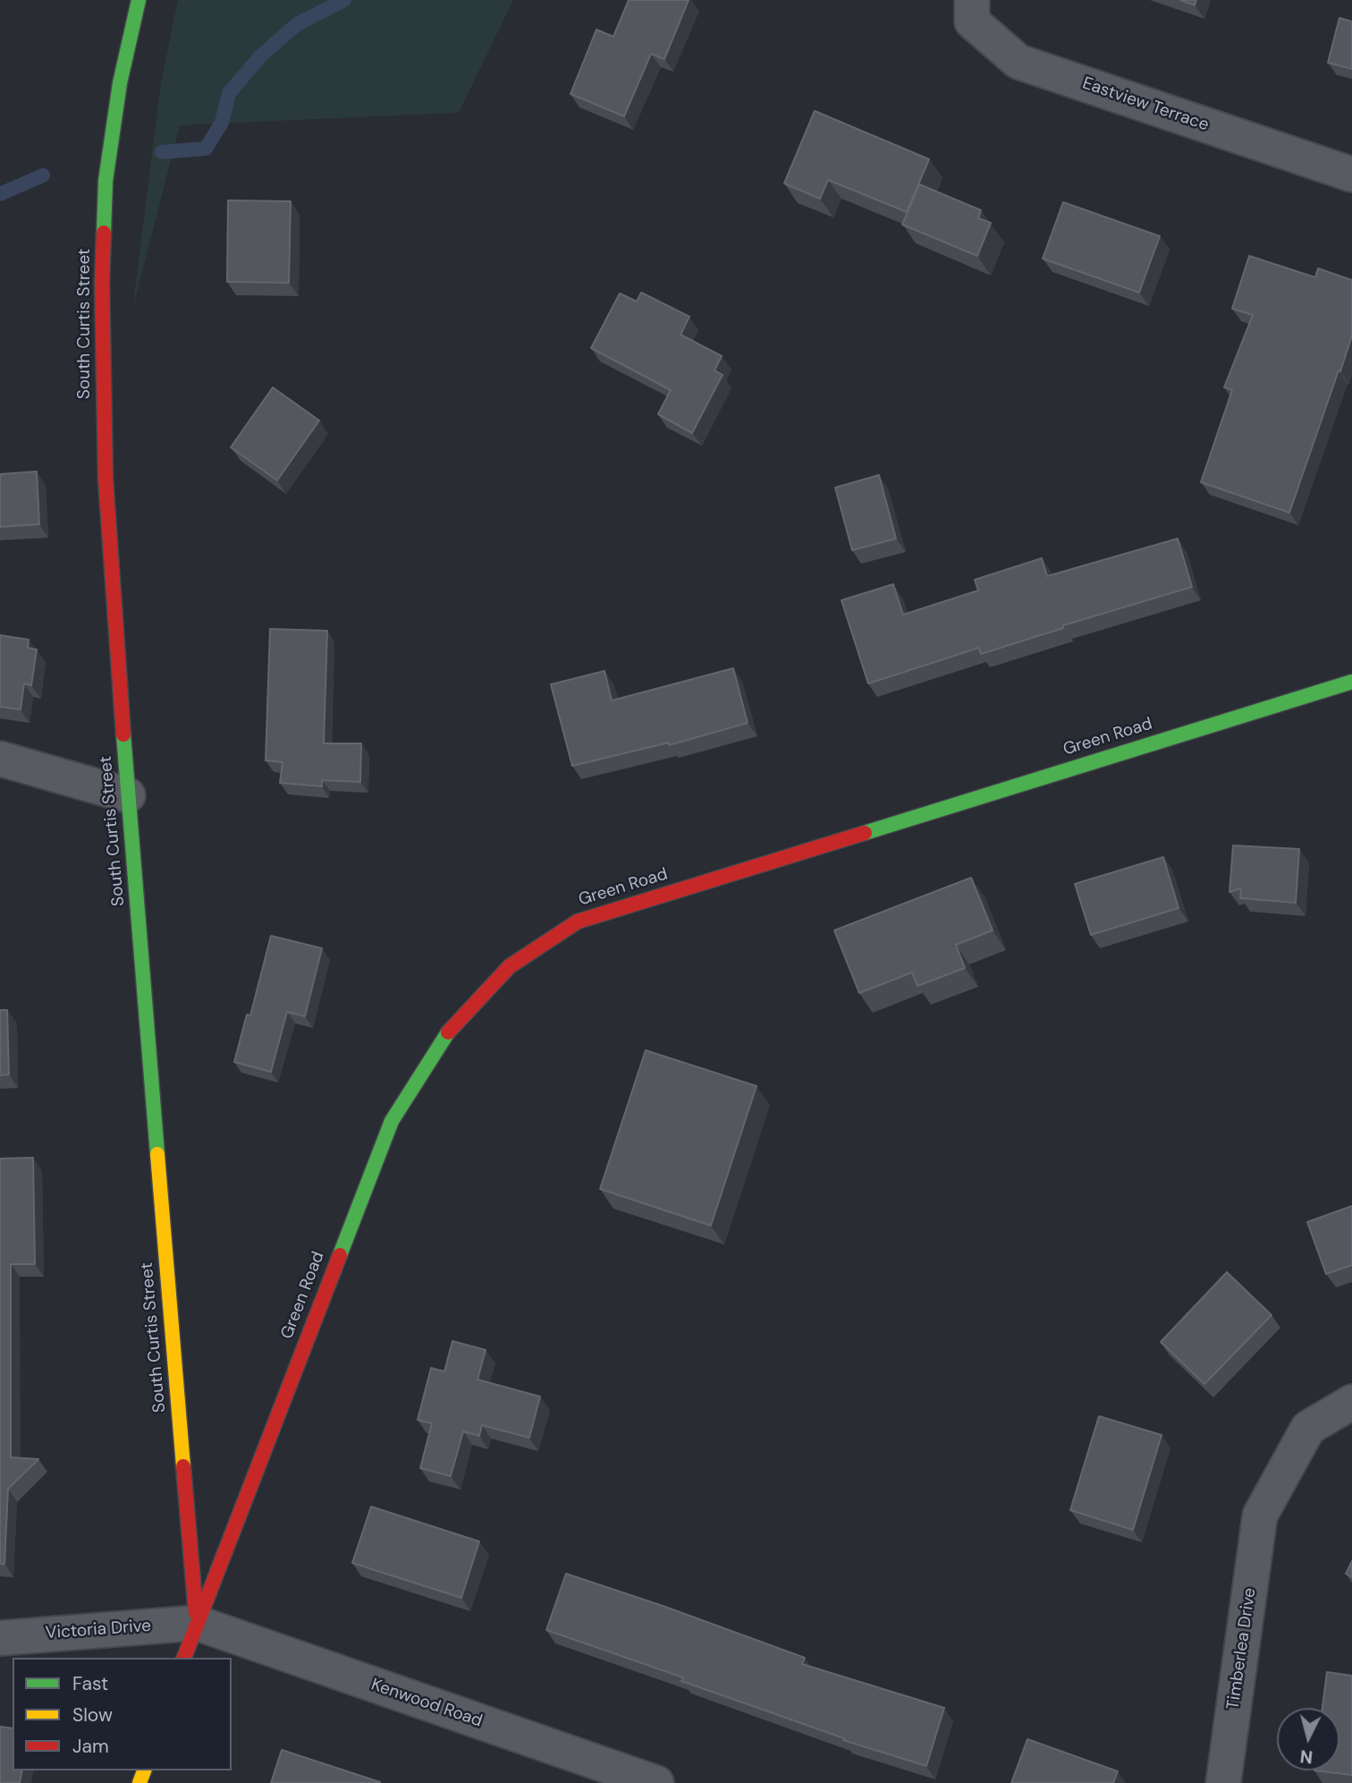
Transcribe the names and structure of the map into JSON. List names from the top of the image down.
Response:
{
  "streets": {
    "street": [
      "Eastview Terrace",
      "South Curtis Street",
      "Green Road",
      "Victoria Drive",
      "Timberlea Drive",
      "Kenwood Road"
    ]
  },
  "crossings": [
    ["South Curtis Street", "Green Road"],
    ["South Curtis Street", "Victoria Drive"],
    ["South Curtis Street", "Kenwood Road"],
    ["Green Road", "Victoria Drive"],
    ["Green Road", "Kenwood Road"],
    ["Victoria Drive", "Kenwood Road"]
  ],
  "legend": ["Fast", "Slow", "Jam"],
  "north": "bottom"
}
